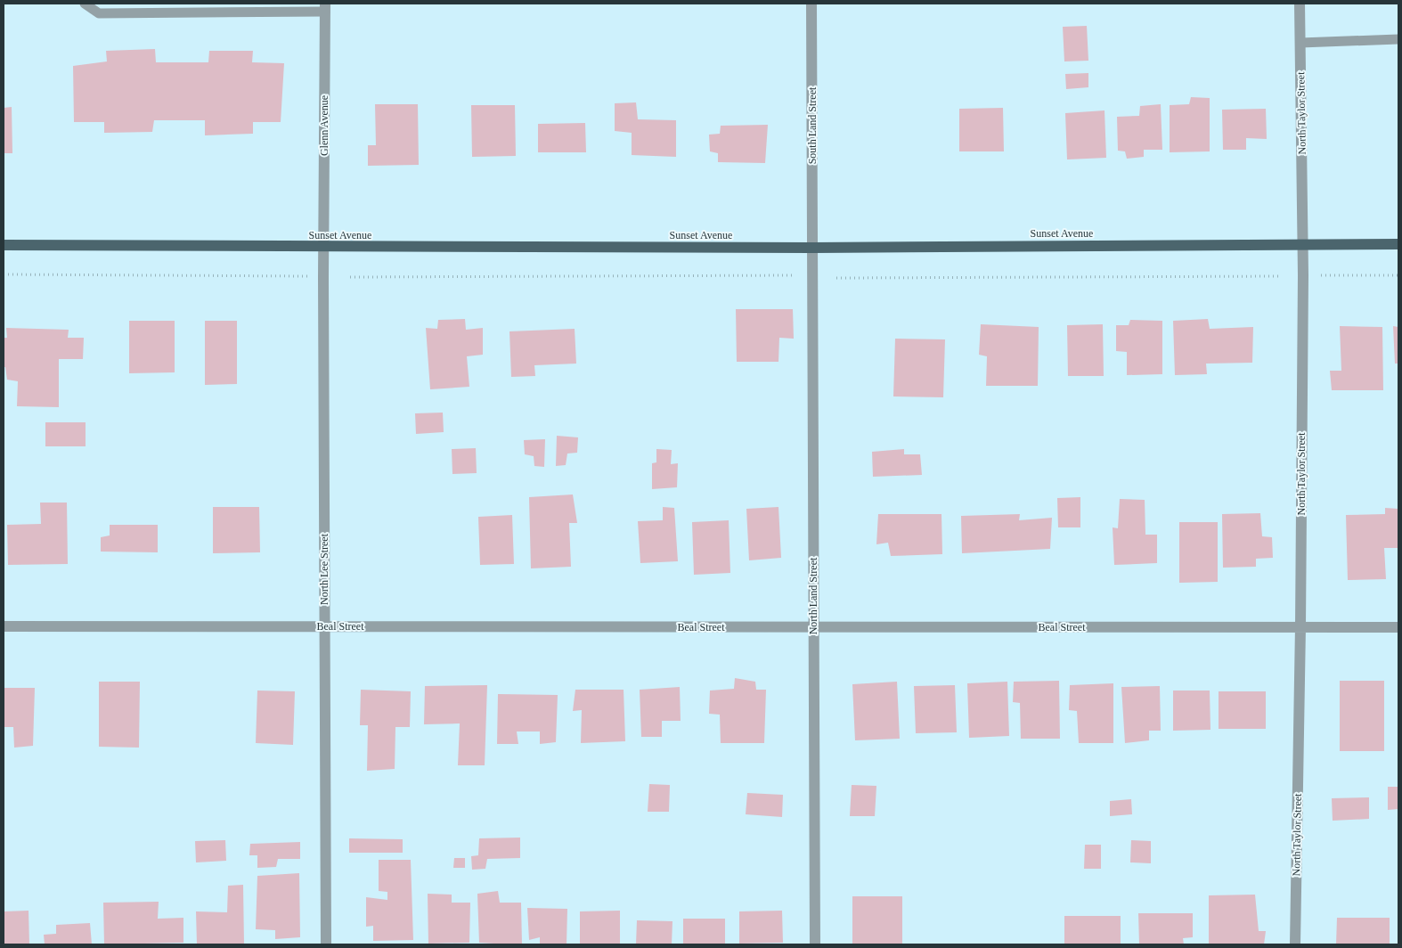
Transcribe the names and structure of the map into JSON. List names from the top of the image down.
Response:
{
  "streets": {
    "main road": ["Sunset Avenue"],
    "street": [
      "North Taylor Street",
      "Glenn Avenue",
      "South Land Street",
      "North Lee Street",
      "North Land Street",
      "Beal Street"
    ]
  },
  "crossings": [
    ["North Taylor Street", "Sunset Avenue"],
    ["North Taylor Street", "Beal Street"],
    ["Glenn Avenue", "Sunset Avenue"],
    ["Glenn Avenue", "North Lee Street"],
    ["South Land Street", "Sunset Avenue"],
    ["South Land Street", "North Land Street"],
    ["Sunset Avenue", "North Lee Street"],
    ["Sunset Avenue", "North Land Street"],
    ["North Lee Street", "Beal Street"],
    ["North Land Street", "Beal Street"]
  ]
}
